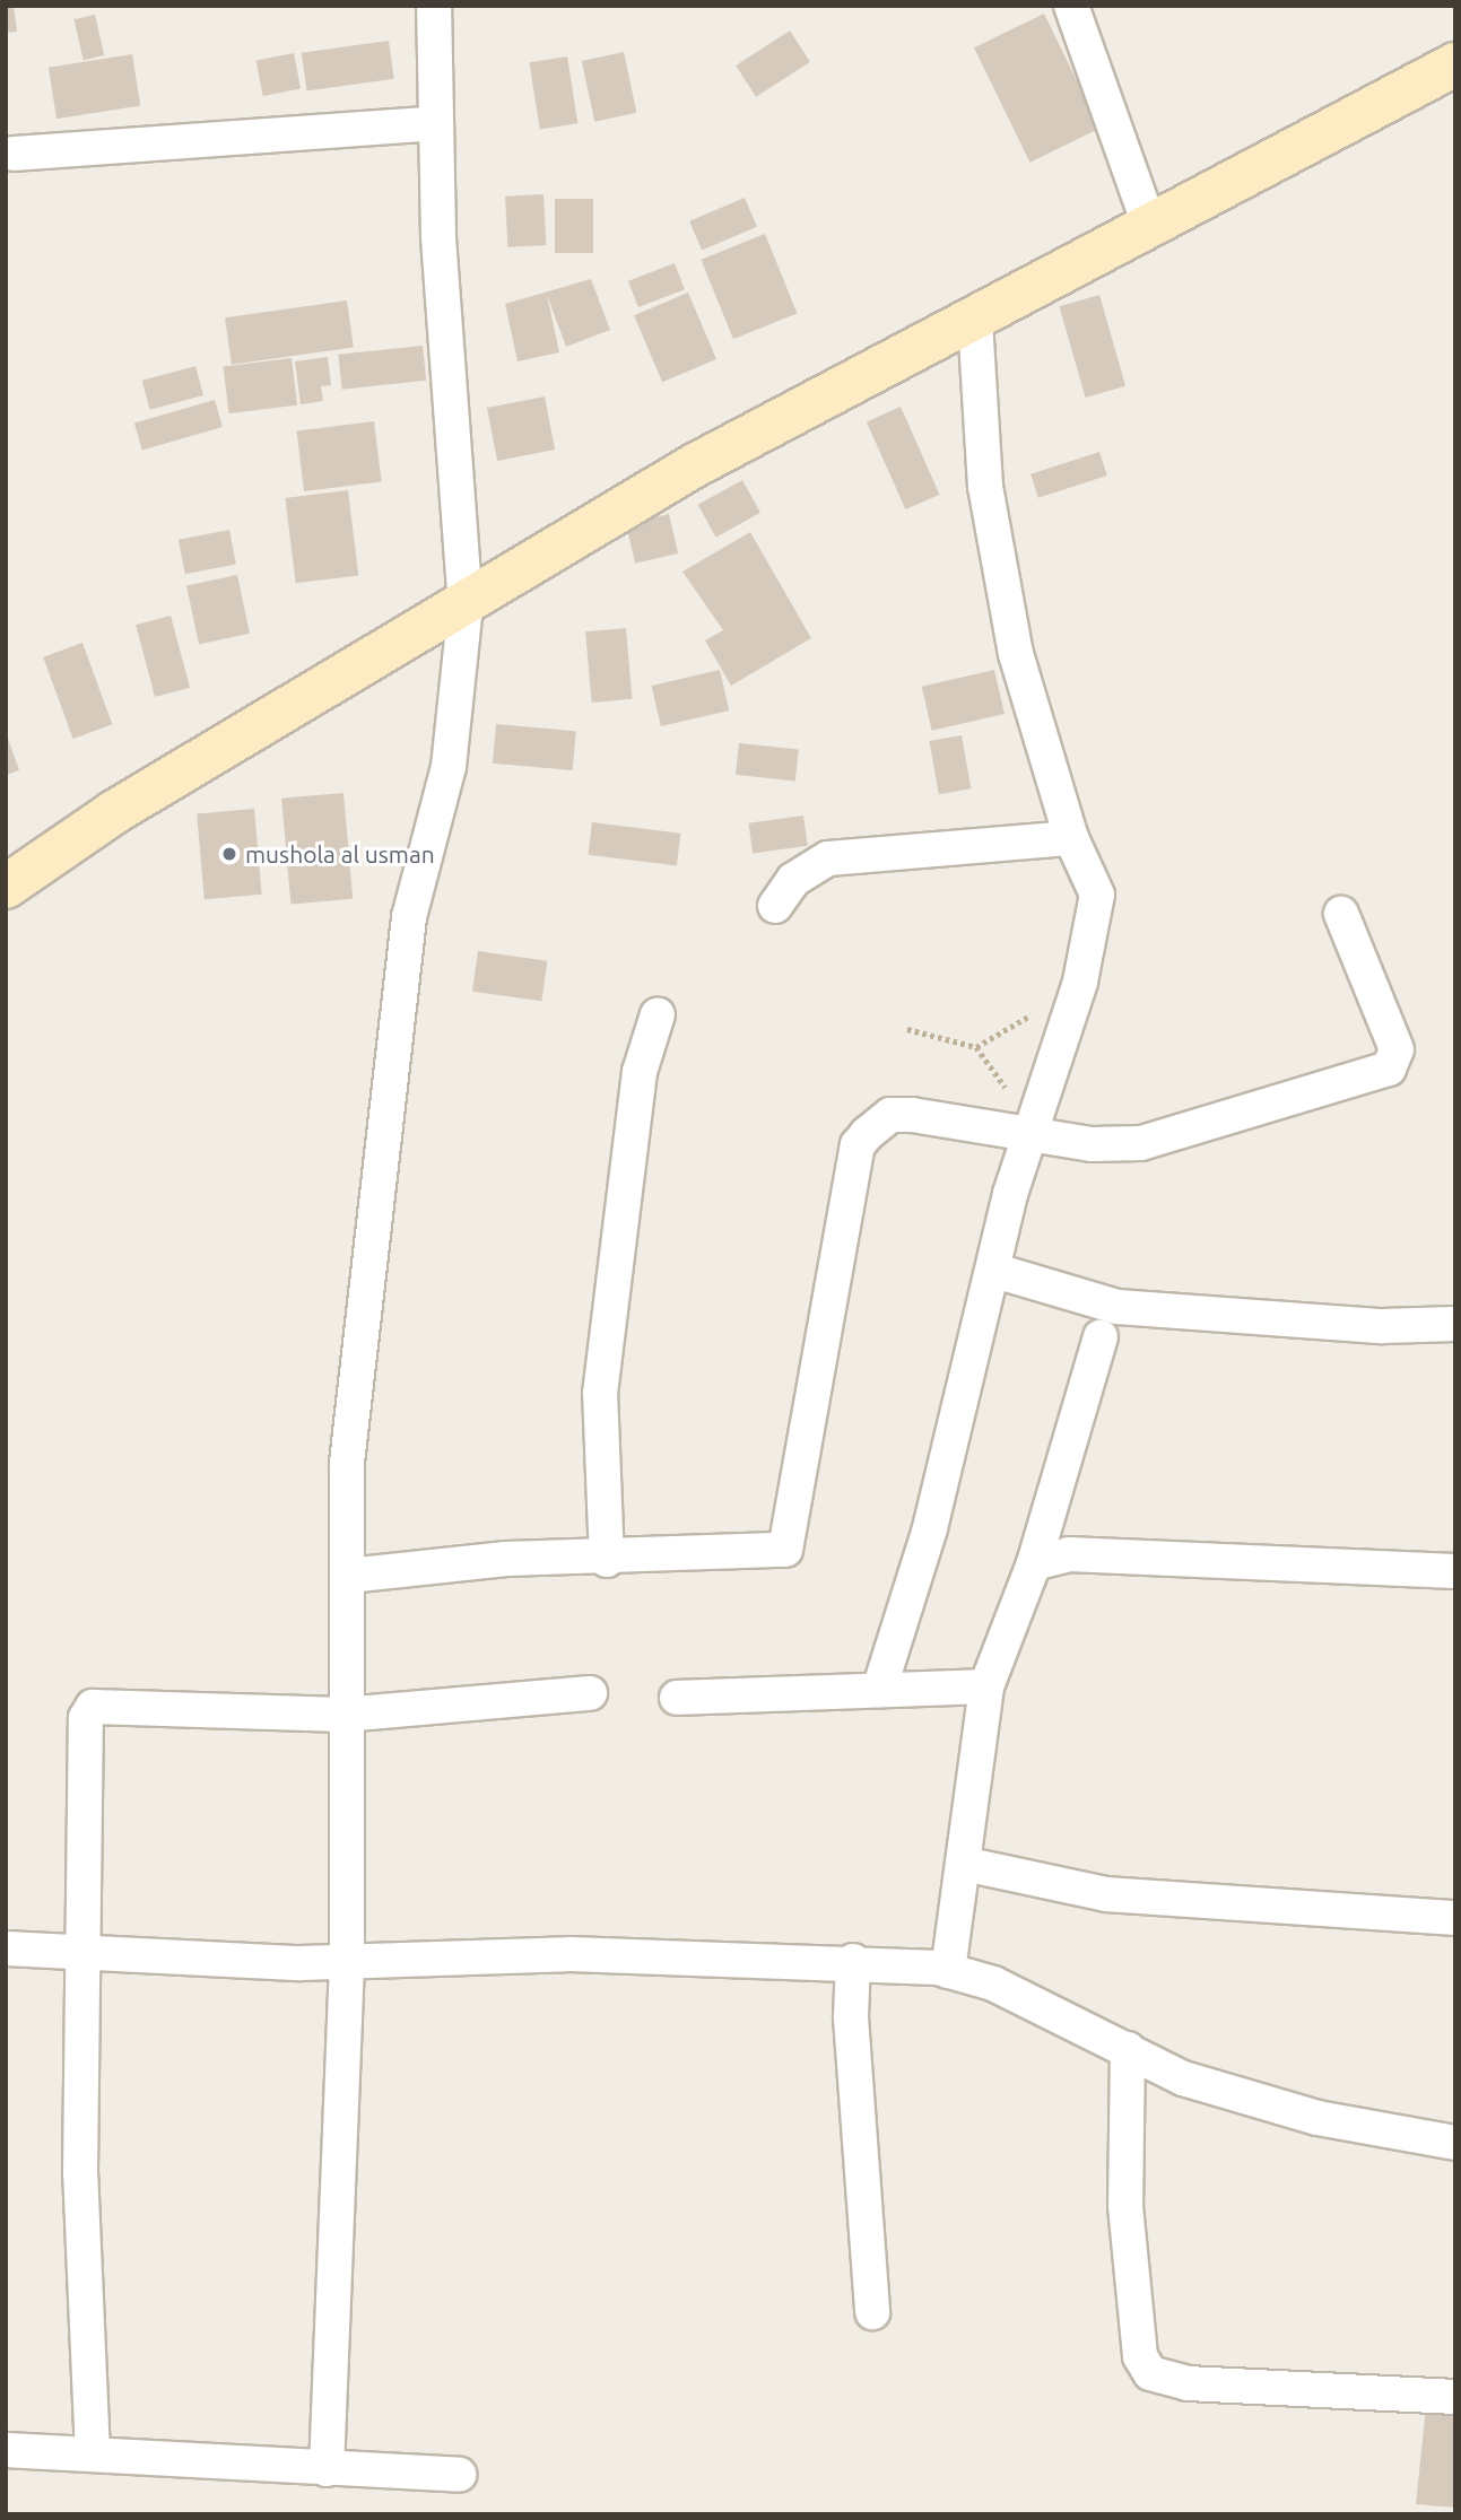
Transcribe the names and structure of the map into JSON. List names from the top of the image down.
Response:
{
  "places": ["mushola al usman"]
}
